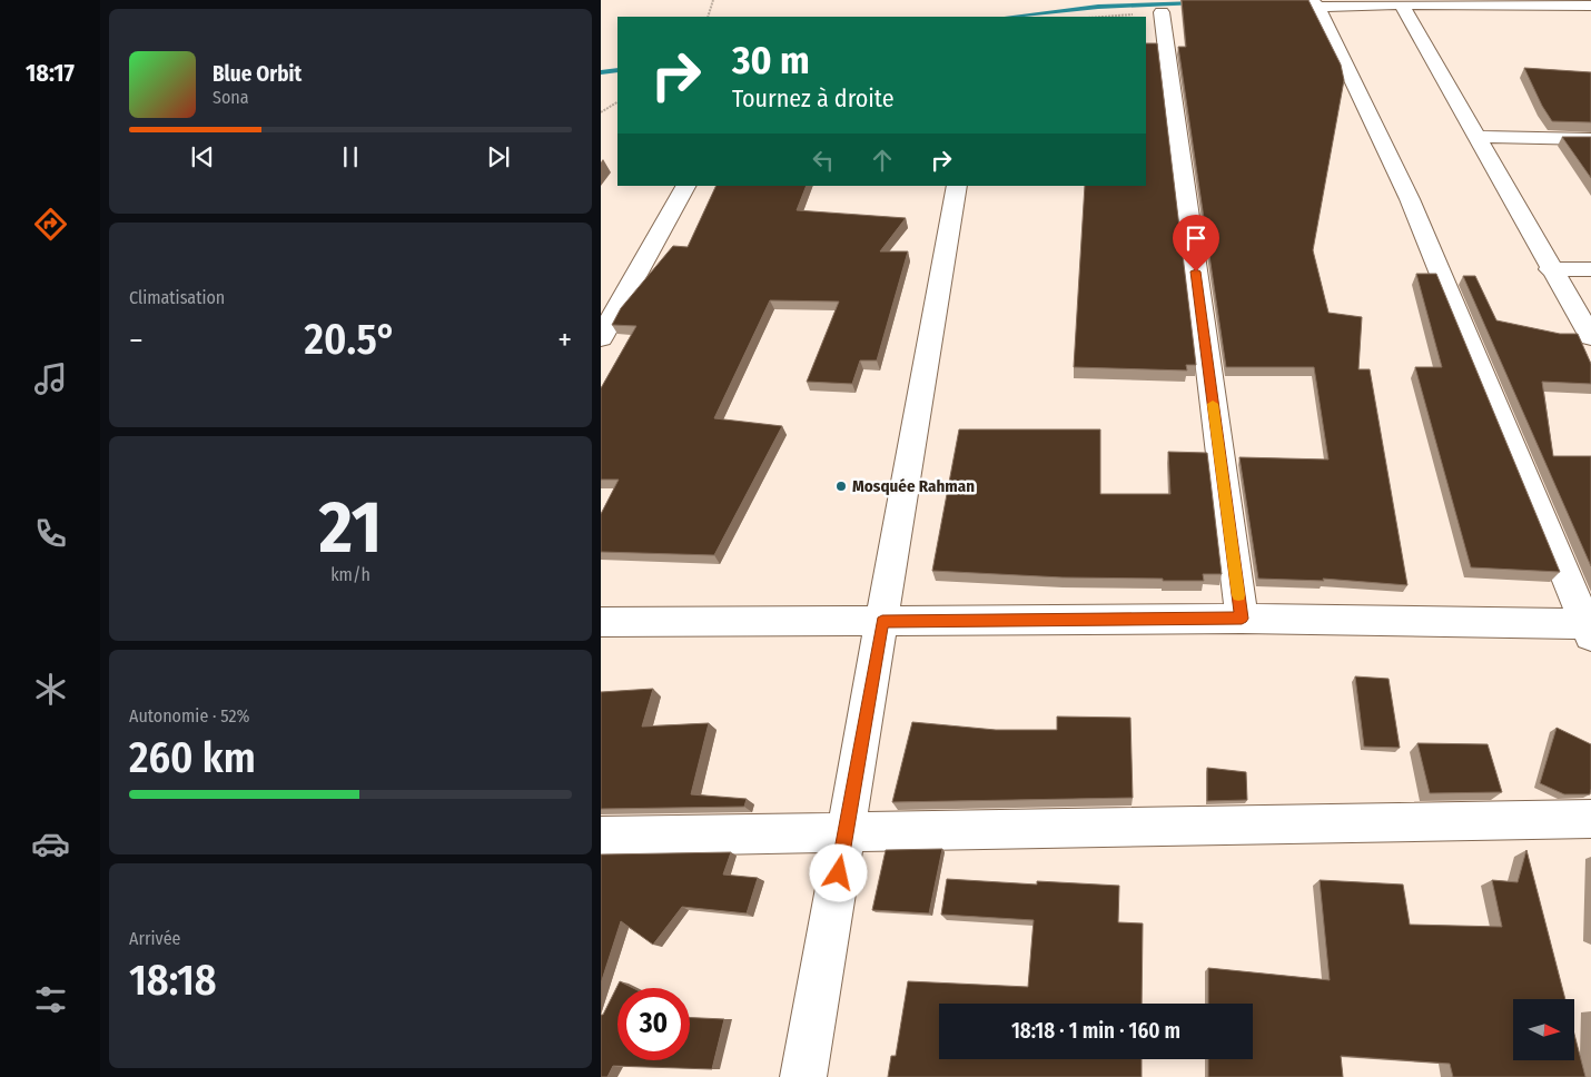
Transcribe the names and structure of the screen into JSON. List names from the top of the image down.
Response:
{
  "places": ["Mosquée Rahman"],
  "north": "right",
  "page": {
    "tabs": "18:17",
    "turn": ["30 m", "Tournez à droite"],
    "song": ["Blue Orbit", "Sona"],
    "tile": [
      "Climatisation",
      ["21", "km/h"],
      ["Autonomie · 52%", "260 km"],
      ["Arrivée", "18:18"]
    ],
    "heat": ["−", "20.5°", "+"],
    "limit": "30",
    "trip": "18:18 · 1 min · 160 m"
  }
}
